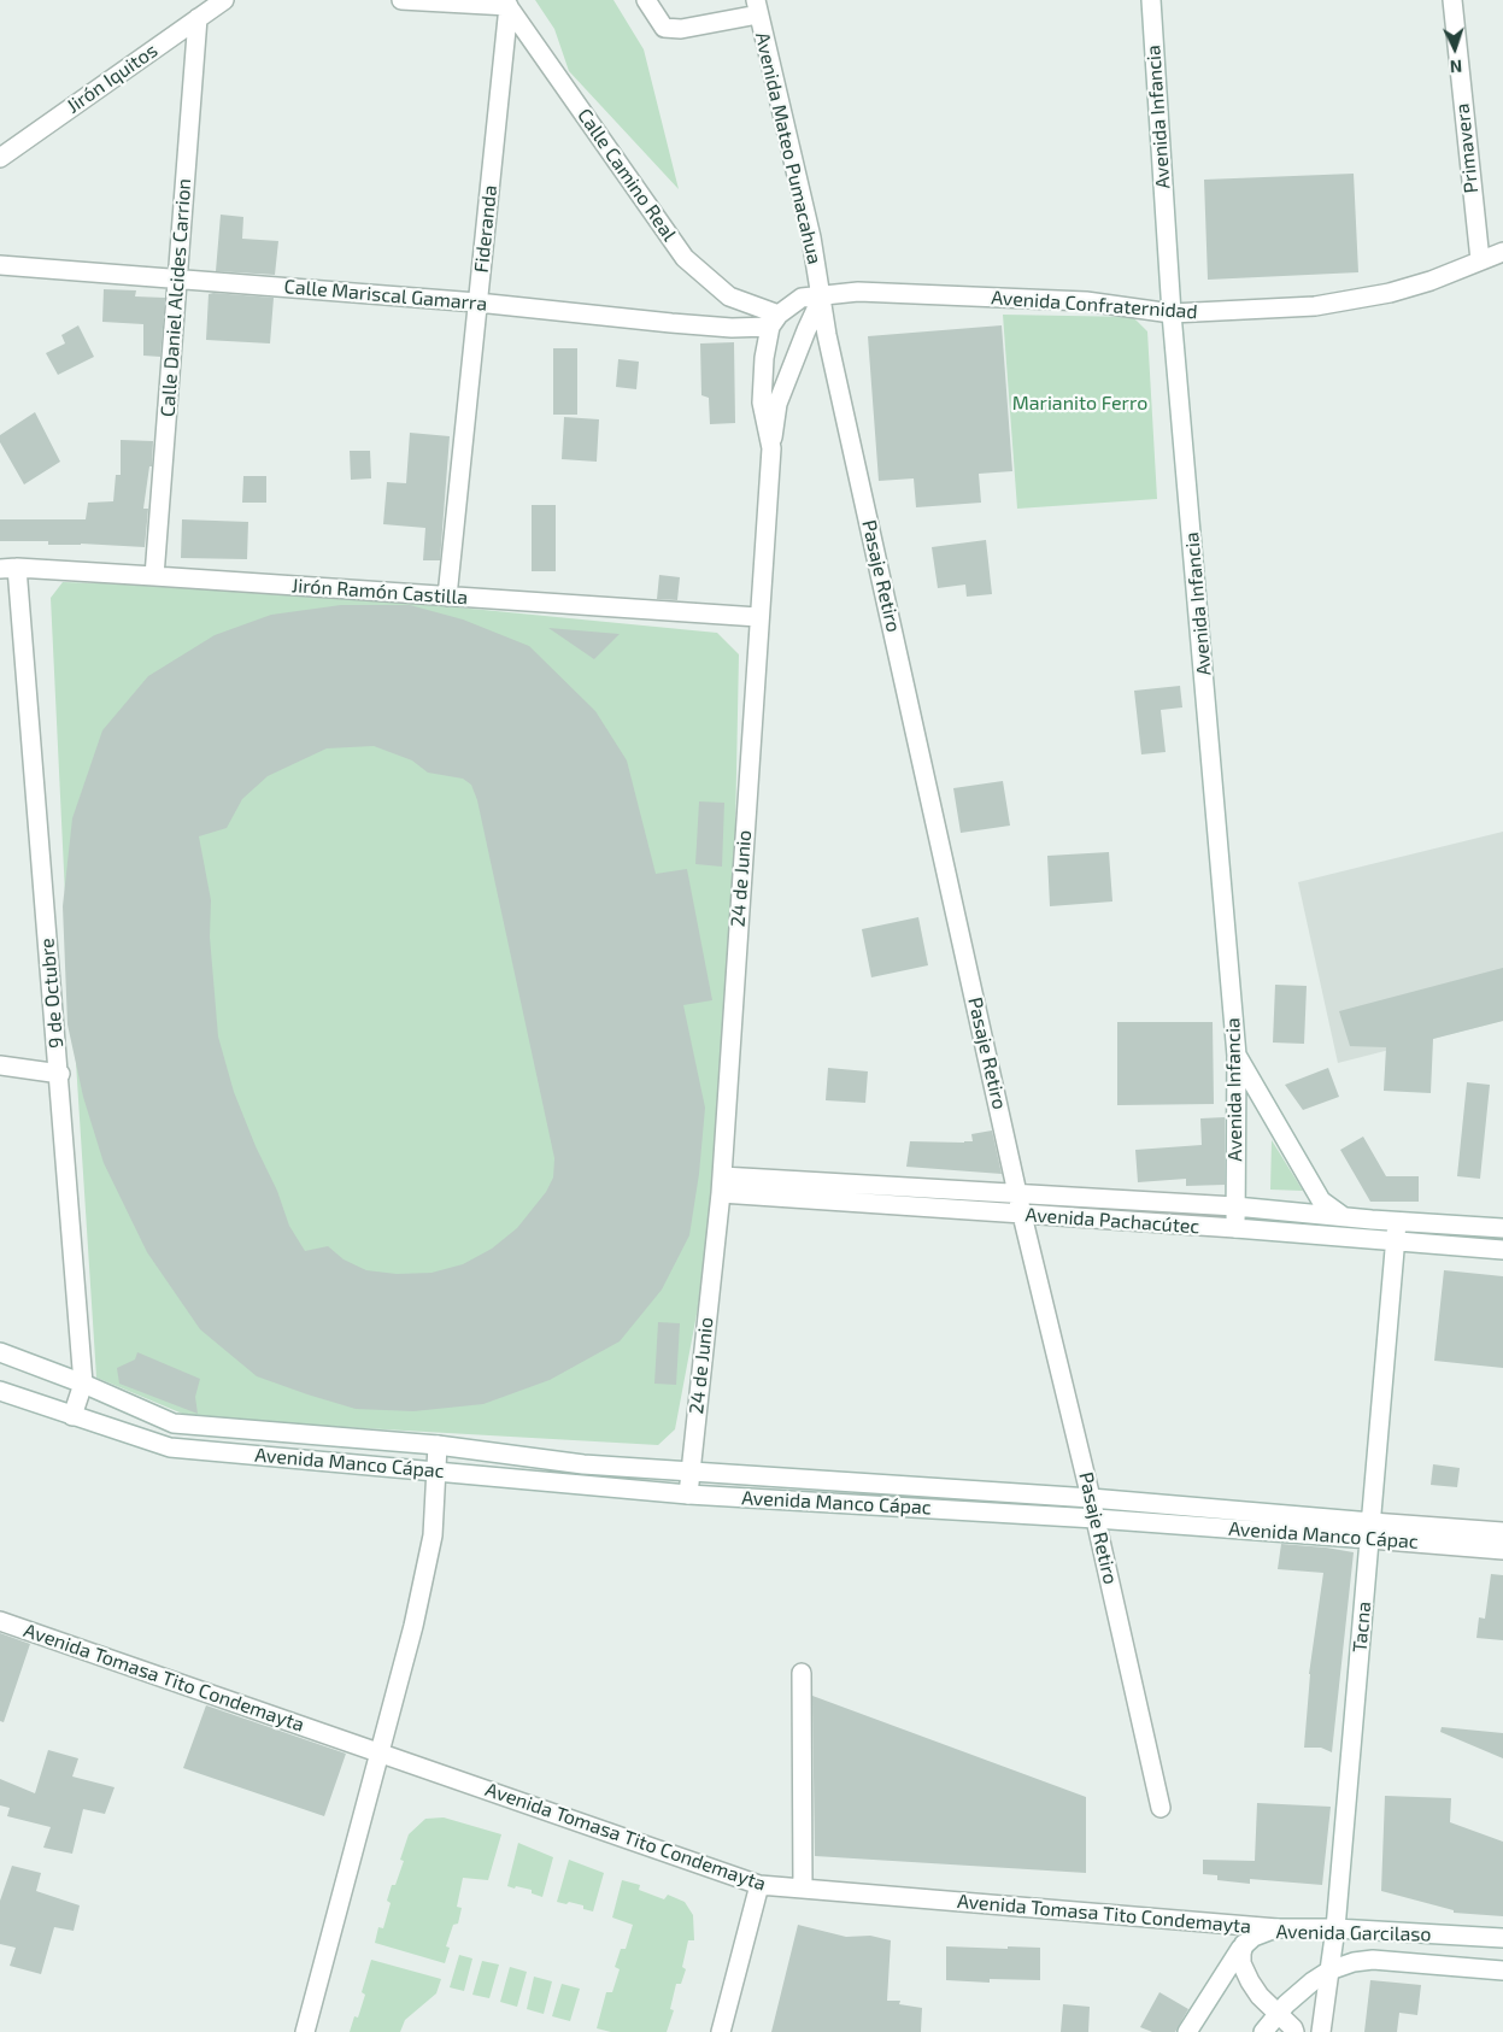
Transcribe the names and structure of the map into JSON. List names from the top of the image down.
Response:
{
  "streets": {
    "street": [
      "Jirón Iquitos",
      "Avenida Infancia",
      "Avenida Mateo Pumacahua",
      "Primavera",
      "Calle Camino Real",
      "Fideranda",
      "Calle Mariscal Gamarra",
      "Calle Daniel Alcides Carrion",
      "Avenida Confraternidad",
      "Pasaje Retiro",
      "Jirón Ramón Castilla",
      "24 de Junio",
      "9 de Octubre",
      "Avenida Pachacútec",
      "Avenida Manco Cápac",
      "Tacna",
      "Avenida Tomasa Tito Condemayta",
      "Avenida Garcilaso"
    ]
  },
  "crossings": [
    ["Jirón Iquitos", "Calle Daniel Alcides Carrion"],
    ["Avenida Infancia", "Avenida Confraternidad"],
    ["Avenida Infancia", "Avenida Pachacútec"],
    ["Avenida Mateo Pumacahua", "Avenida Confraternidad"],
    ["Avenida Mateo Pumacahua", "Pasaje Retiro"],
    ["Primavera", "Avenida Confraternidad"],
    ["Calle Camino Real", "Fideranda"],
    ["Calle Camino Real", "Calle Mariscal Gamarra"],
    ["Calle Camino Real", "24 de Junio"],
    ["Fideranda", "Calle Mariscal Gamarra"],
    ["Fideranda", "Jirón Ramón Castilla"],
    ["Calle Mariscal Gamarra", "Calle Daniel Alcides Carrion"],
    ["Calle Mariscal Gamarra", "24 de Junio"],
    ["Calle Daniel Alcides Carrion", "Jirón Ramón Castilla"],
    ["Avenida Confraternidad", "Pasaje Retiro"],
    ["Pasaje Retiro", "Avenida Pachacútec"],
    ["Pasaje Retiro", "Avenida Manco Cápac"],
    ["Jirón Ramón Castilla", "24 de Junio"],
    ["Jirón Ramón Castilla", "9 de Octubre"],
    ["24 de Junio", "Avenida Pachacútec"],
    ["24 de Junio", "Avenida Manco Cápac"],
    ["9 de Octubre", "Avenida Manco Cápac"],
    ["Avenida Pachacútec", "Tacna"],
    ["Avenida Manco Cápac", "Tacna"],
    ["Tacna", "Avenida Garcilaso"],
    ["Avenida Tomasa Tito Condemayta", "Avenida Garcilaso"]
  ],
  "parks": ["Marianito Ferro"],
  "north": "bottom"
}
